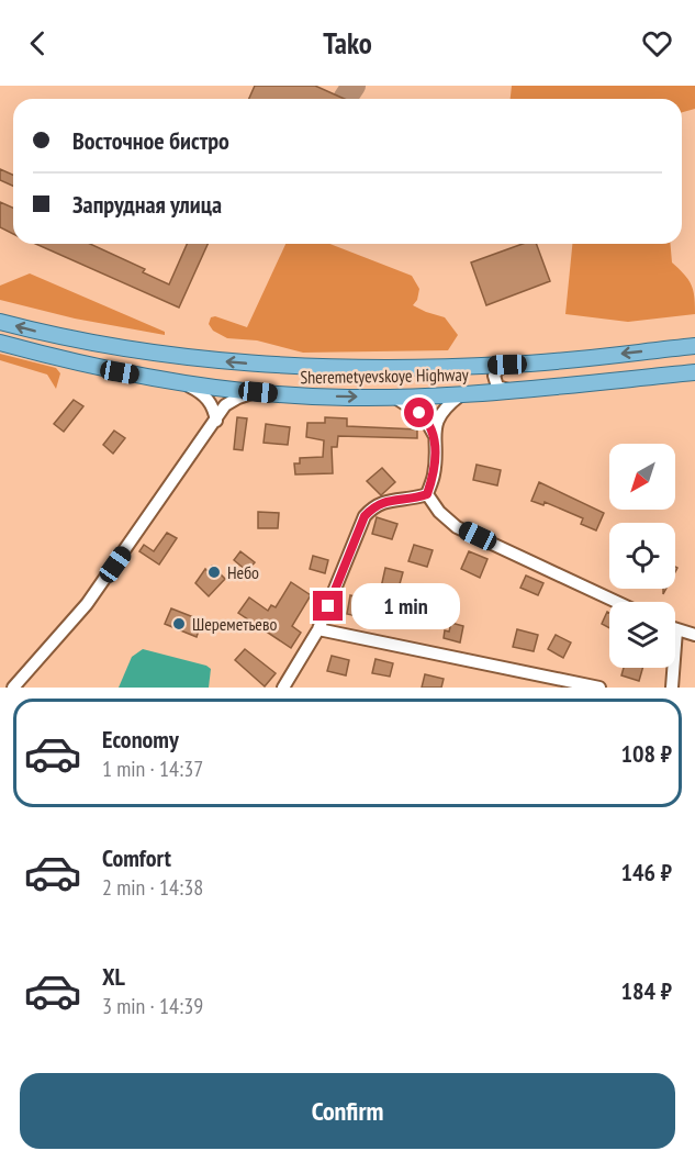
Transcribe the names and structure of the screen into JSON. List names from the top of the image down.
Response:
{
  "streets": {
    "main road": ["Sheremetyevskoye Highway"]
  },
  "places": ["Небо", "Шереметьево"],
  "north": "bottom left",
  "page": {
    "header": "Tako",
    "banner": ["Восточное бистро", "Запрудная улица"],
    "bubble": "1 min",
    "list": [
      {
        "name": "Economy",
        "note": "1 min · 14:37",
        "value": "108 ₽"
      },
      {
        "name": "Comfort",
        "note": "2 min · 14:38",
        "value": "146 ₽"
      },
      {
        "name": "XL",
        "note": "3 min · 14:39",
        "value": "184 ₽"
      }
    ],
    "buttons": "Confirm"
  }
}
